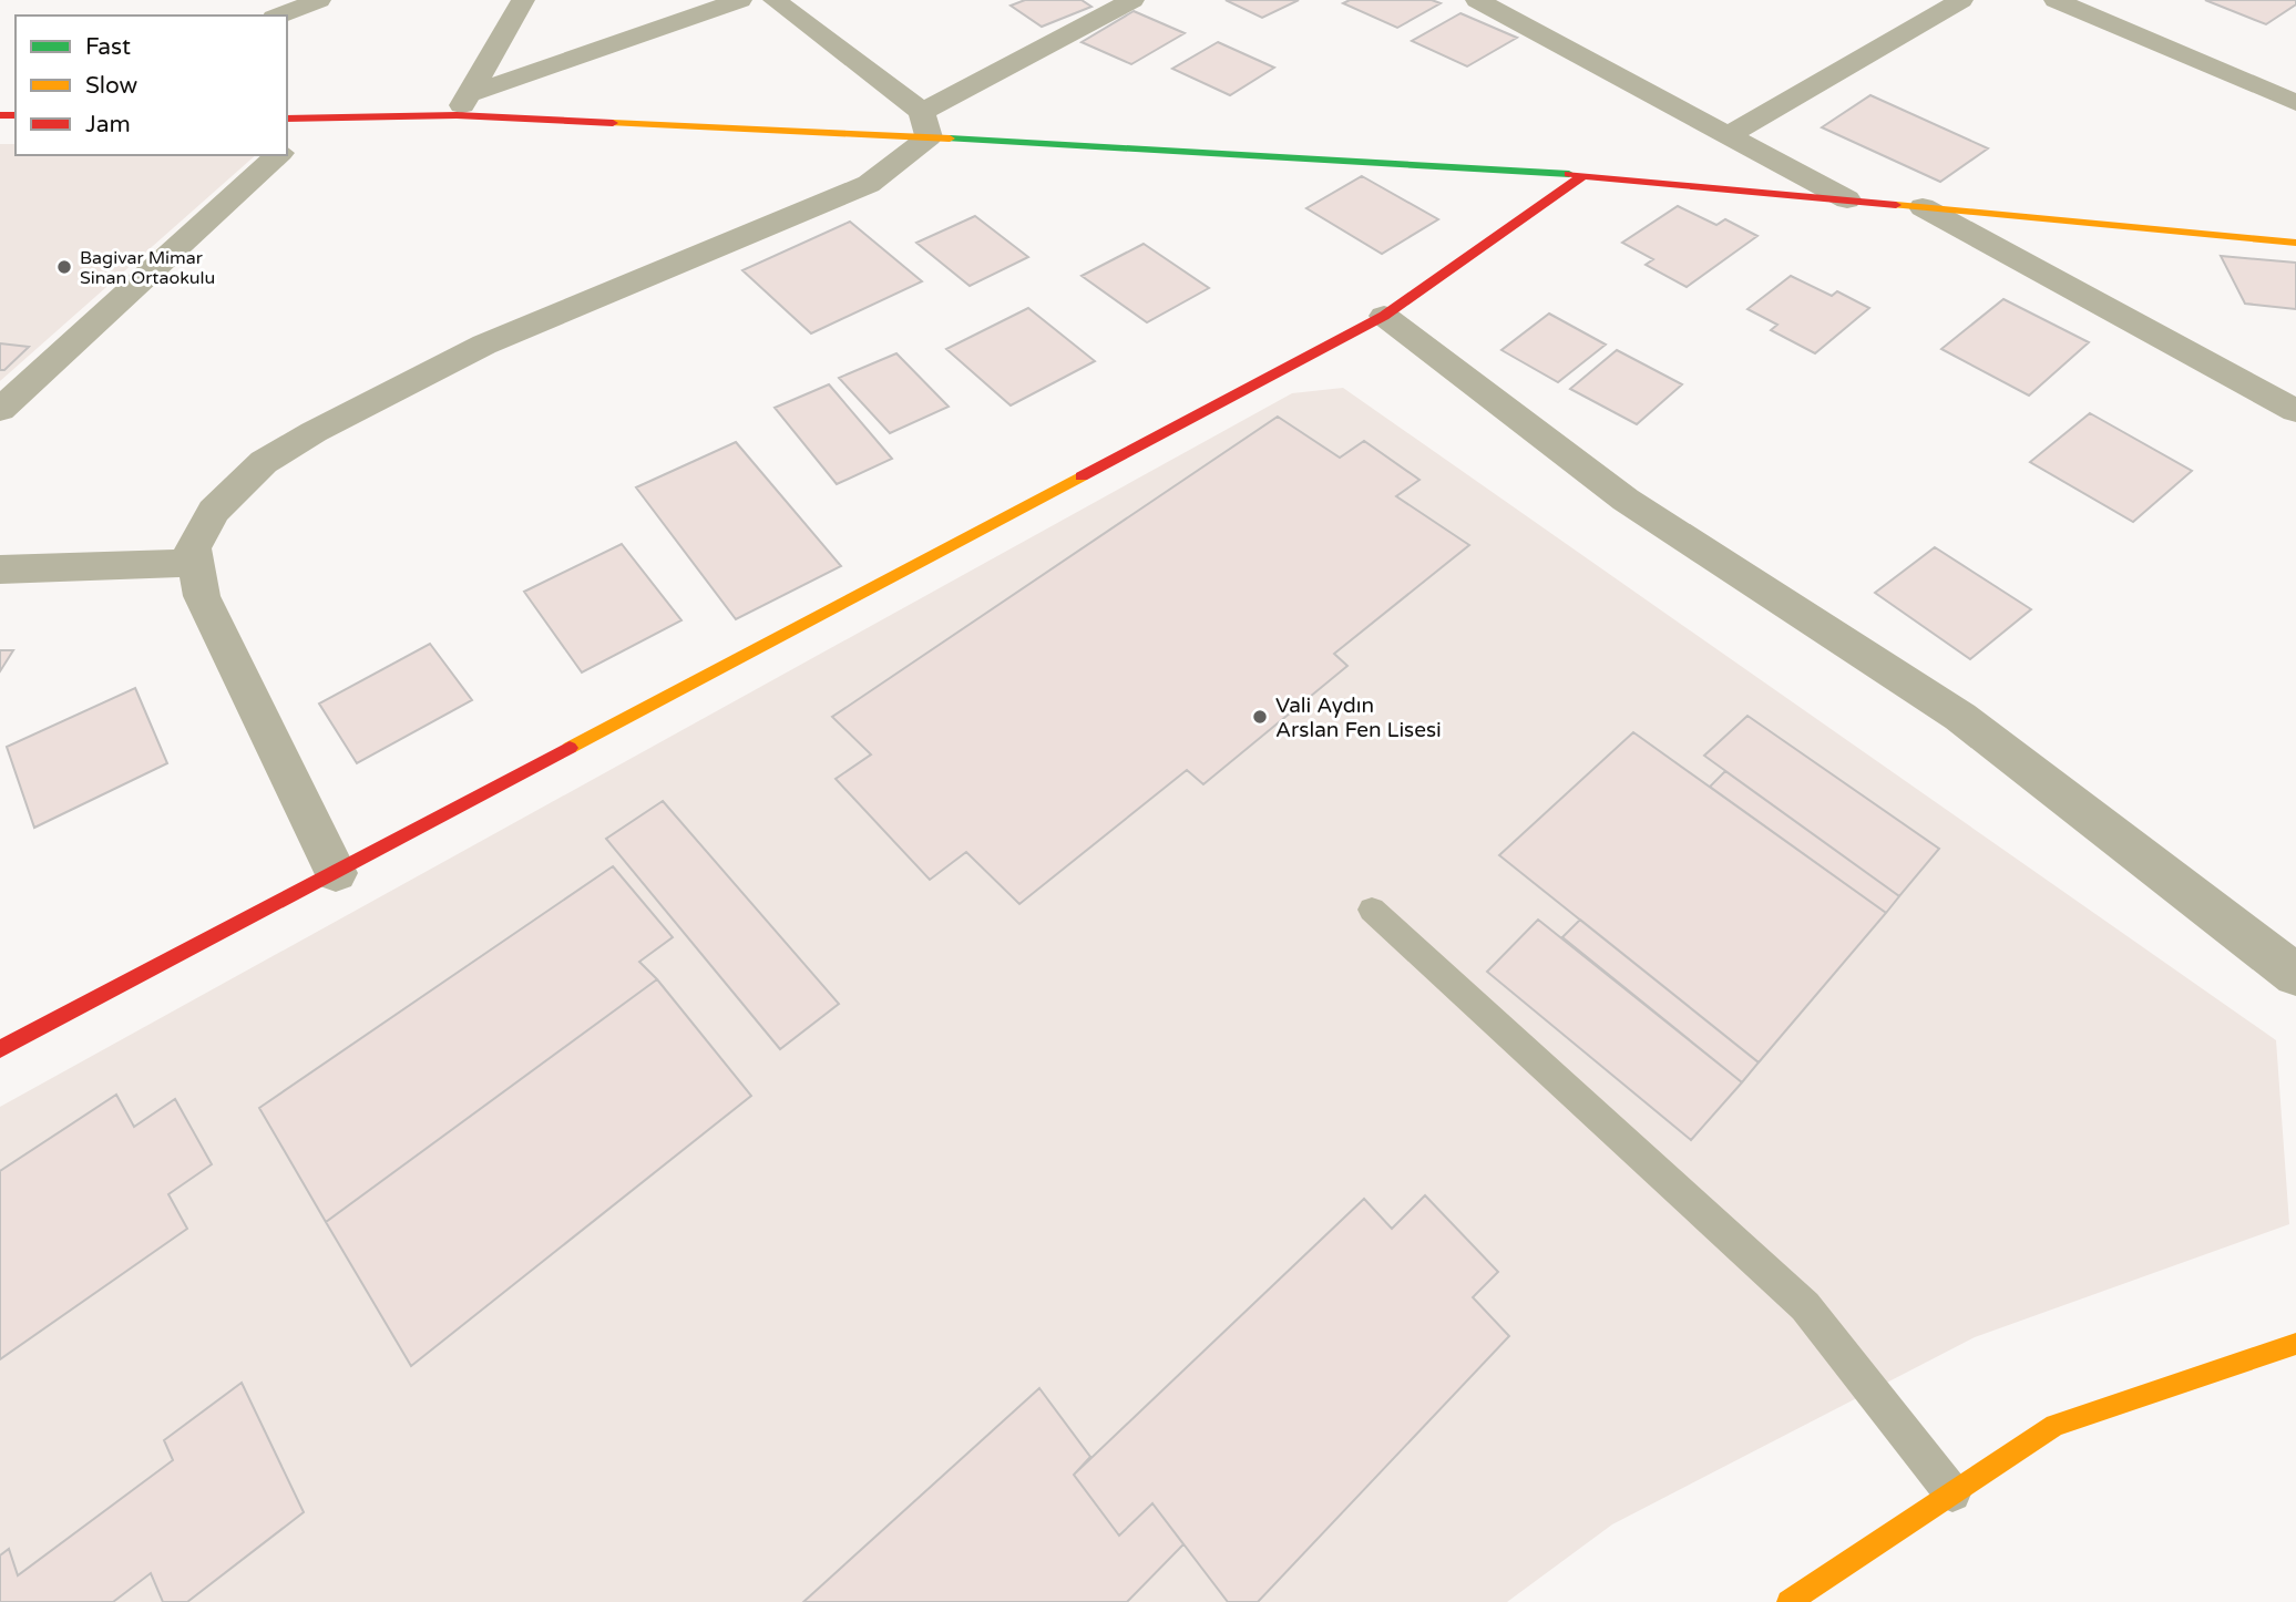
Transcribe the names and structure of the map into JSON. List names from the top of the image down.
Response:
{
  "places": ["Bagivar Mimar Sinan Ortaokulu", "Vali Aydın Arslan Fen Lisesi"],
  "legend": ["Fast", "Slow", "Jam"]
}
